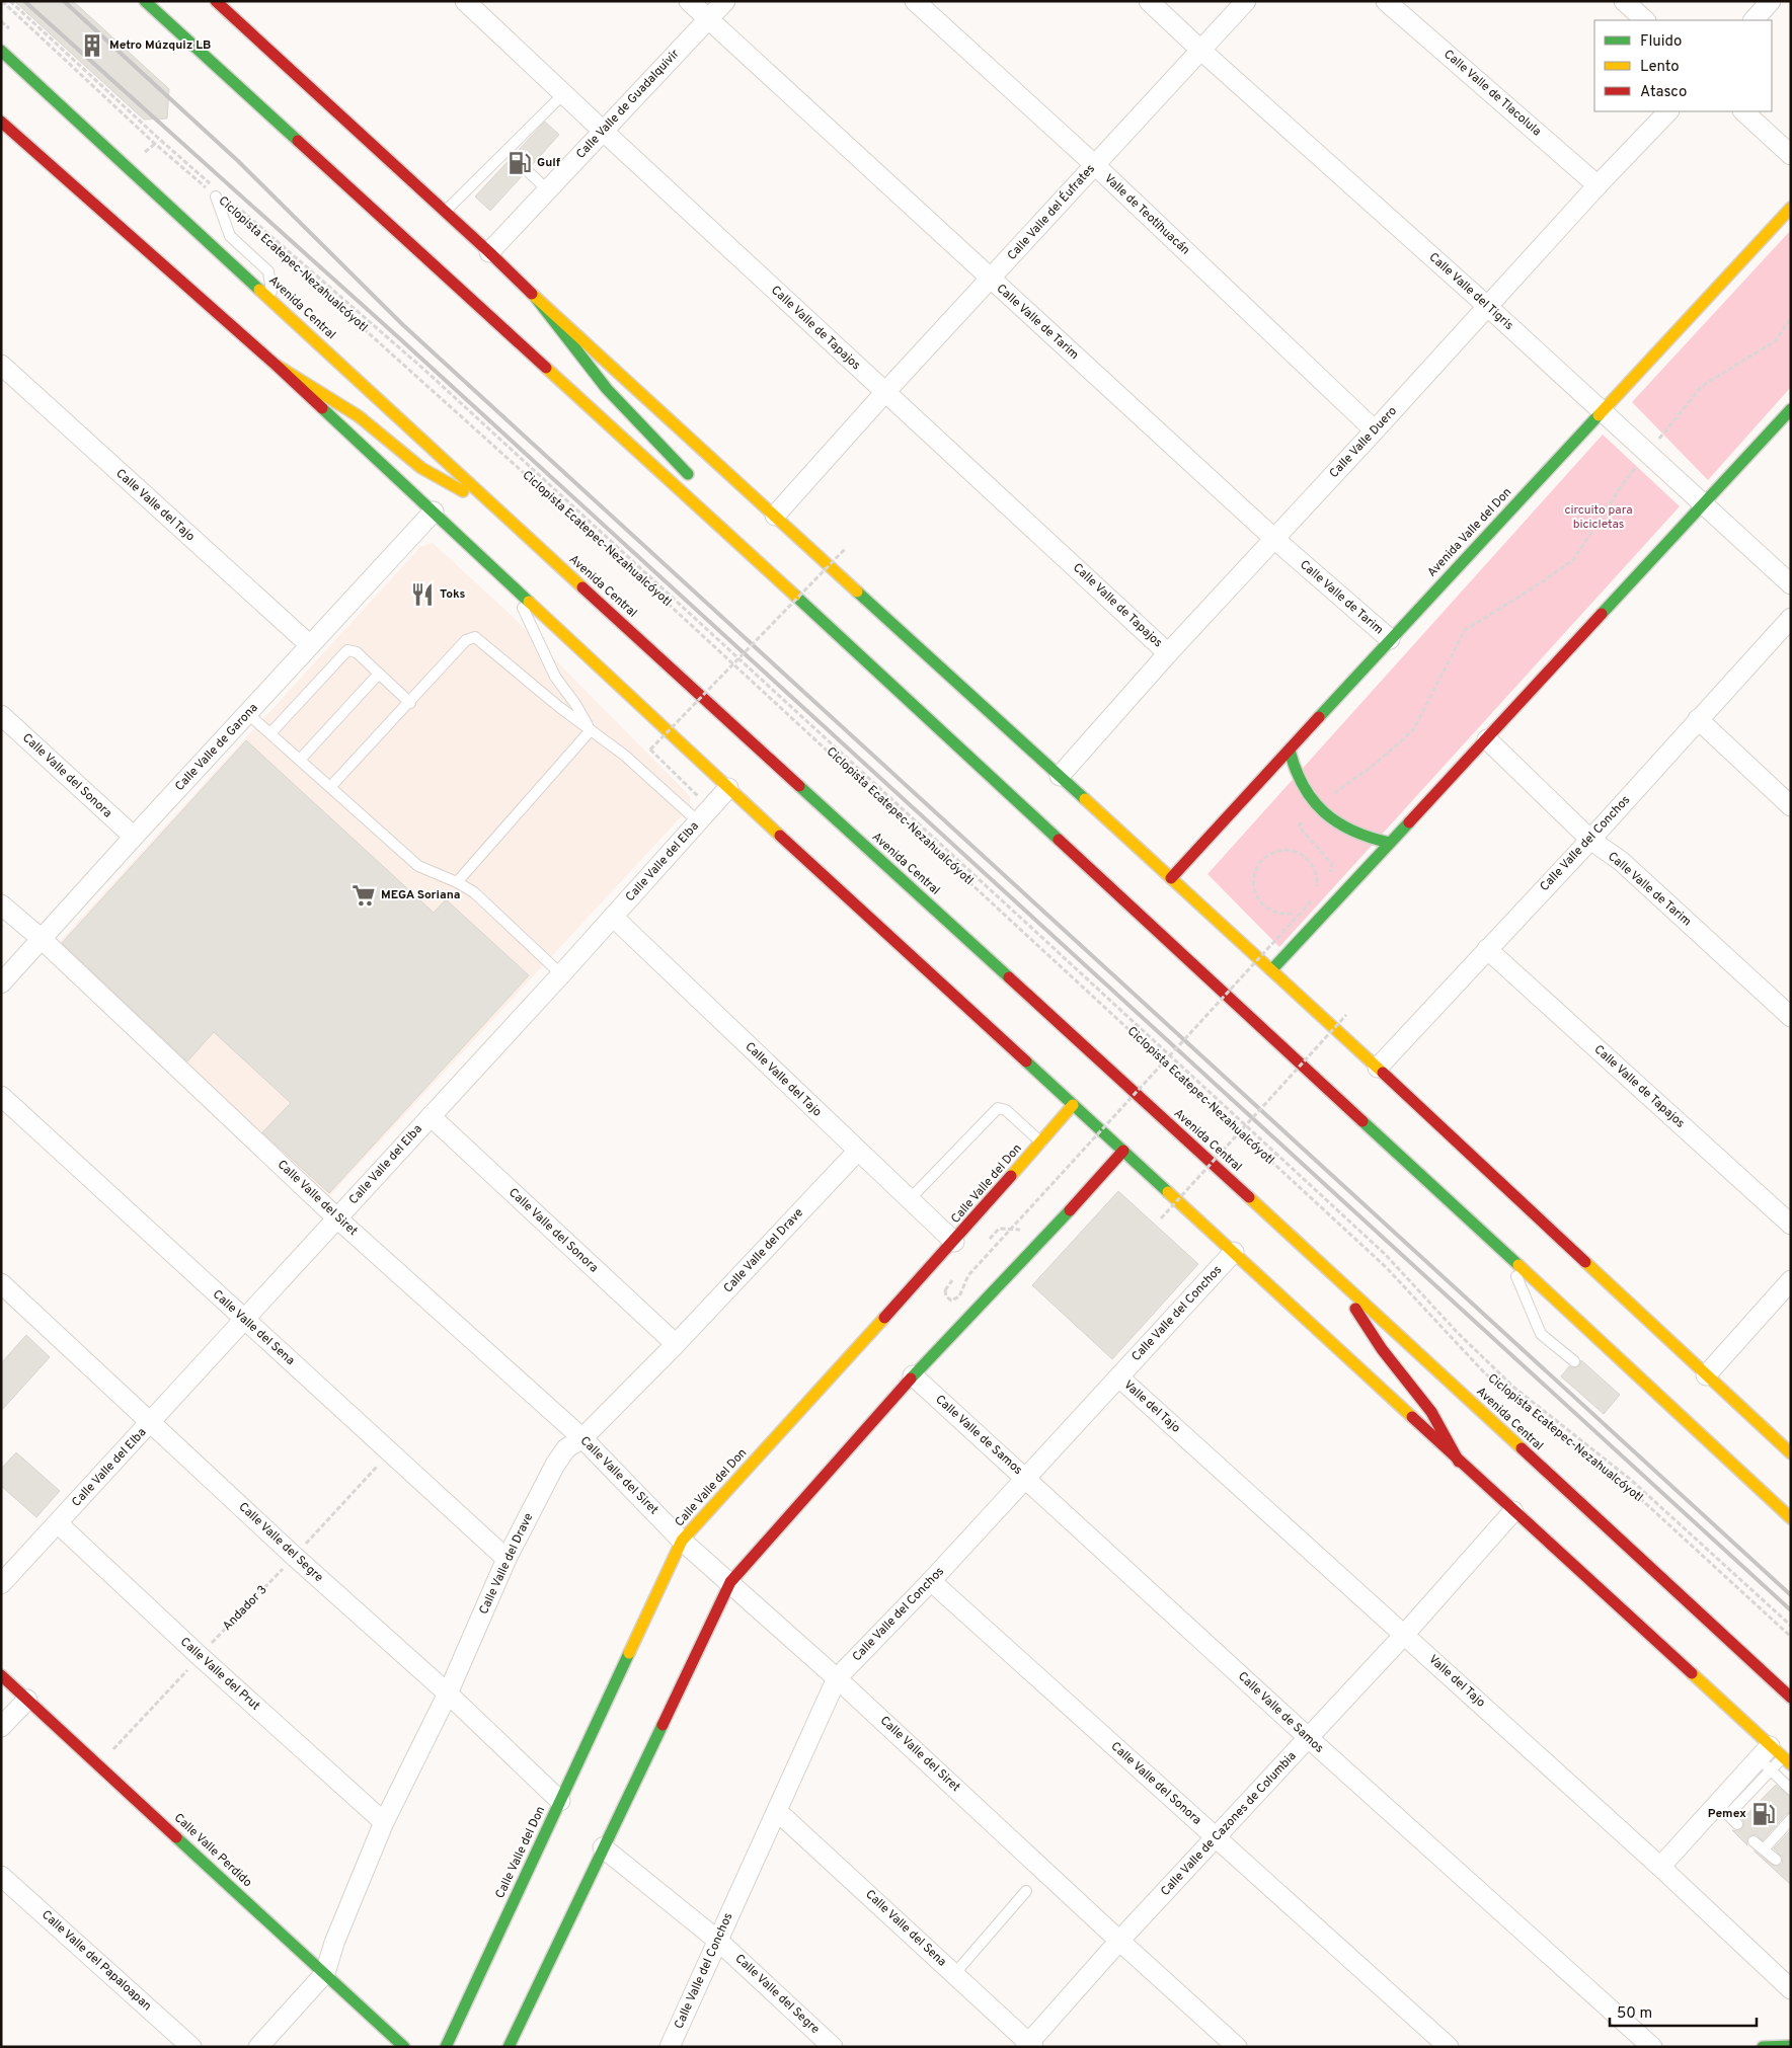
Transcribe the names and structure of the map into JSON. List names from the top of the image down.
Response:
{
  "streets": {
    "main road": [
      "Avenida Central",
      "Avenida Valle del Don",
      "Calle Valle del Don",
      "Calle Valle Perdido"
    ],
    "street": [
      "Calle Valle de Tlacolula",
      "Calle Valle de Guadalquivir",
      "Calle Valle del Éufrates",
      "Valle de Teotihuacán",
      "Calle Valle del Tigris",
      "Calle Valle de Tarim",
      "Calle Valle de Tapajos",
      "Calle Valle Duero",
      "Calle Valle del Tajo",
      "Calle Valle de Garona",
      "Calle Valle del Sonora",
      "Calle Valle del Conchos",
      "Calle Valle del Elba",
      "Calle Valle del Siret",
      "Calle Valle del Drave",
      "Calle Valle del Sena",
      "Valle del Tajo",
      "Calle Valle de Samos",
      "Calle Valle del Segre",
      "Calle Valle del Prut",
      "Calle Valle de Cazones de Columbia",
      "Calle Valle del Papaloapan"
    ],
    "path": ["Ciclopista Ecatepec-Nezahualcóyotl", "Andador 3"]
  },
  "crossings": [
    ["Calle Valle de Tlacolula", "Calle Valle Duero"],
    ["Calle Valle de Guadalquivir", "Calle Valle de Tarim"],
    ["Calle Valle de Guadalquivir", "Calle Valle de Tapajos"],
    ["Calle Valle del Éufrates", "Valle de Teotihuacán"],
    ["Calle Valle del Éufrates", "Calle Valle del Tigris"],
    ["Calle Valle del Éufrates", "Calle Valle de Tarim"],
    ["Calle Valle del Éufrates", "Calle Valle de Tapajos"],
    ["Valle de Teotihuacán", "Calle Valle Duero"],
    ["Calle Valle del Tigris", "Calle Valle Duero"],
    ["Calle Valle del Tigris", "Avenida Valle del Don"],
    ["Calle Valle de Tarim", "Calle Valle Duero"],
    ["Calle Valle de Tarim", "Avenida Valle del Don"],
    ["Calle Valle de Tarim", "Calle Valle del Conchos"],
    ["Calle Valle de Tapajos", "Calle Valle Duero"],
    ["Calle Valle de Tapajos", "Calle Valle del Conchos"],
    ["Calle Valle del Tajo", "Calle Valle de Garona"],
    ["Calle Valle del Tajo", "Calle Valle del Elba"],
    ["Calle Valle del Tajo", "Calle Valle del Don"],
    ["Calle Valle del Tajo", "Calle Valle del Drave"],
    ["Calle Valle de Garona", "Calle Valle del Sonora"],
    ["Calle Valle de Garona", "Calle Valle del Siret"],
    ["Calle Valle del Sonora", "Calle Valle del Conchos"],
    ["Calle Valle del Sonora", "Calle Valle del Elba"],
    ["Calle Valle del Sonora", "Calle Valle del Drave"],
    ["Calle Valle del Sonora", "Calle Valle de Cazones de Columbia"],
    ["Calle Valle del Conchos", "Calle Valle del Siret"],
    ["Calle Valle del Conchos", "Calle Valle del Sena"],
    ["Calle Valle del Conchos", "Valle del Tajo"],
    ["Calle Valle del Conchos", "Calle Valle de Samos"],
    ["Calle Valle del Conchos", "Calle Valle del Segre"],
    ["Calle Valle del Elba", "Calle Valle del Siret"],
    ["Calle Valle del Elba", "Calle Valle del Sena"],
    ["Calle Valle del Elba", "Calle Valle del Segre"],
    ["Calle Valle del Elba", "Calle Valle del Prut"],
    ["Calle Valle del Don", "Calle Valle del Siret"],
    ["Calle Valle del Don", "Calle Valle del Segre"],
    ["Calle Valle del Siret", "Calle Valle del Drave"],
    ["Calle Valle del Siret", "Calle Valle de Cazones de Columbia"],
    ["Calle Valle del Drave", "Calle Valle del Sena"],
    ["Calle Valle del Drave", "Calle Valle del Segre"],
    ["Calle Valle del Drave", "Calle Valle del Prut"],
    ["Calle Valle del Drave", "Calle Valle Perdido"],
    ["Calle Valle del Sena", "Andador 3"],
    ["Calle Valle del Sena", "Calle Valle de Cazones de Columbia"],
    ["Valle del Tajo", "Calle Valle de Cazones de Columbia"],
    ["Calle Valle de Samos", "Calle Valle de Cazones de Columbia"],
    ["Calle Valle del Segre", "Andador 3"],
    ["Andador 3", "Calle Valle del Prut"],
    ["Andador 3", "Calle Valle Perdido"]
  ],
  "parks": ["circuito para bicicletas"],
  "places": {
    "building": ["Metro Múzquiz LB"],
    "fuel station": ["Gulf", "Pemex"],
    "restaurant": ["Toks"],
    "supermarket": ["MEGA Soriana"]
  },
  "legend": ["Fluido", "Lento", "Atasco"],
  "scale_bar": "50 m"
}
